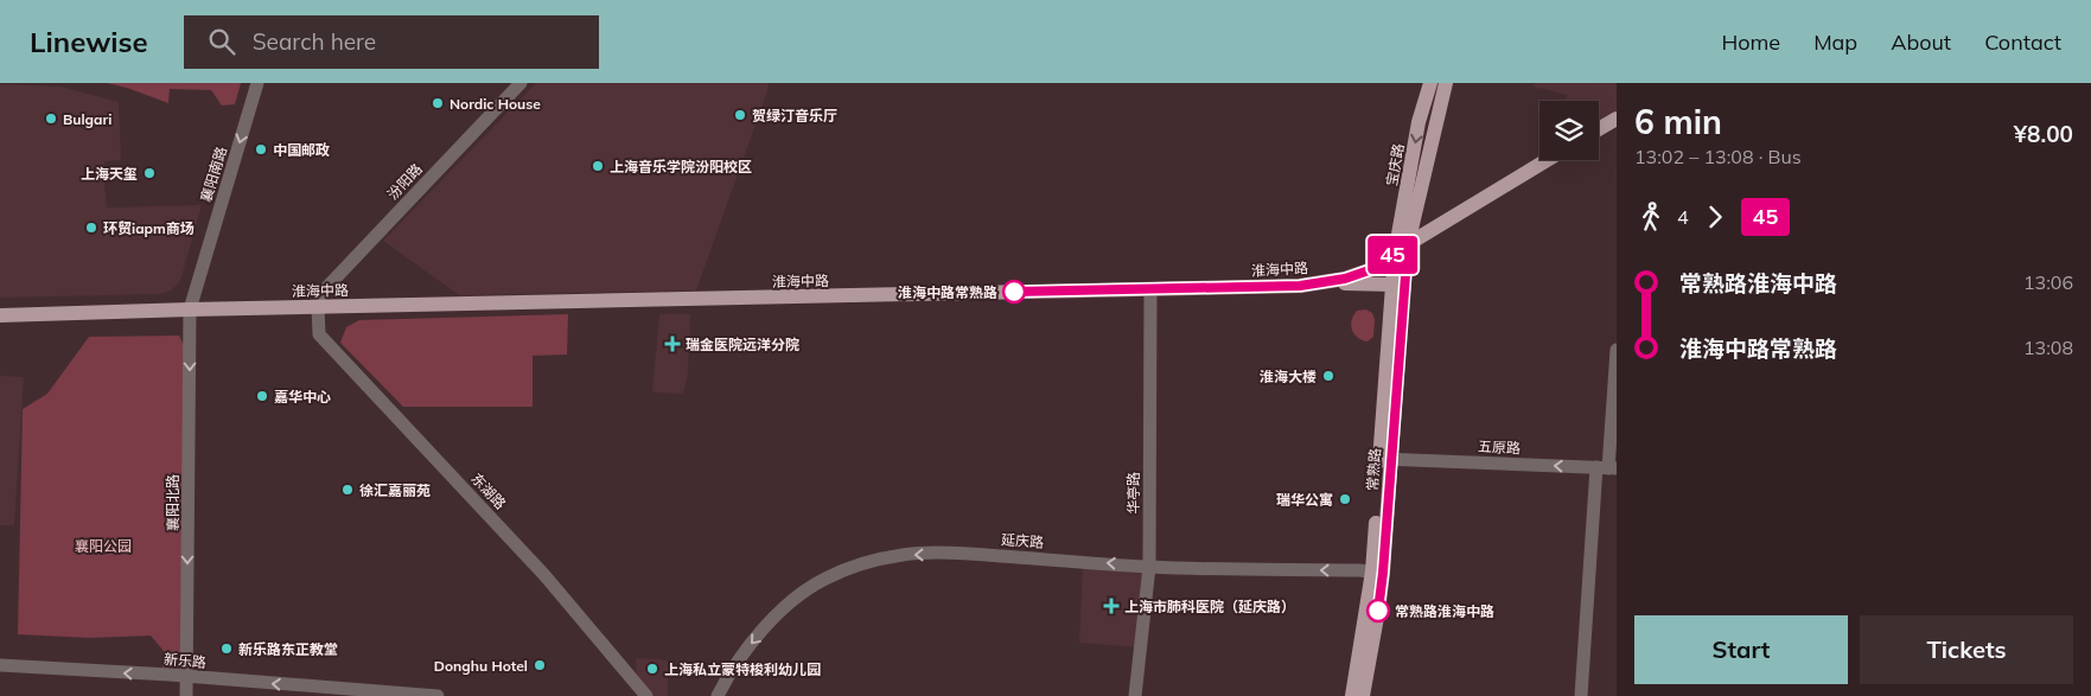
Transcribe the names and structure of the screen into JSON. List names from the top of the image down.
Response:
{
  "streets": {
    "main road": ["宝庆路", "淮海中路", "常熟路"],
    "street": [
      "襄阳南路",
      "汾阳路",
      "五原路",
      "东湖路",
      "华亭路",
      "襄阳北路",
      "延庆路",
      "新乐路"
    ]
  },
  "crossings": [
    ["宝庆路", "淮海中路"],
    ["宝庆路", "常熟路"],
    ["襄阳南路", "淮海中路"],
    ["襄阳南路", "襄阳北路"],
    ["汾阳路", "淮海中路"],
    ["汾阳路", "东湖路"],
    ["淮海中路", "常熟路"],
    ["淮海中路", "东湖路"],
    ["淮海中路", "华亭路"],
    ["淮海中路", "襄阳北路"],
    ["五原路", "常熟路"],
    ["常熟路", "延庆路"],
    ["华亭路", "延庆路"],
    ["襄阳北路", "新乐路"]
  ],
  "one_way": [
    "襄阳南路",
    "五原路",
    "襄阳北路",
    "延庆路",
    "新乐路"
  ],
  "parks": ["襄阳公园"],
  "places": {
    "other": [
      "Nordic House",
      "贺绿汀音乐厅",
      "Bulgari",
      "中国邮政",
      "上海音乐学院汾阳校区",
      "上海天玺",
      "环贸iapm商场",
      "淮海中路常熟路",
      "淮海大楼",
      "嘉华中心",
      "徐汇嘉丽苑",
      "瑞华公寓",
      "常熟路淮海中路",
      "新乐路东正教堂",
      "Donghu Hotel",
      "上海私立蒙特梭利幼儿园"
    ],
    "health": ["瑞金医院远洋分院", "上海市肺科医院（延庆路）"]
  },
  "lines": ["bus line 45"],
  "page": {
    "header": "Linewise",
    "search": "Search here",
    "nav": [
      "Home",
      "Map",
      "About",
      "Contact"
    ],
    "on_map": "45",
    "heading": ["6 min", "13:02 – 13:08 · Bus", "¥8.00"],
    "legs": ["4", "45"],
    "list": [
      {
        "name": "常熟路淮海中路",
        "value": "13:06"
      },
      {
        "name": "淮海中路常熟路",
        "value": "13:08"
      }
    ],
    "buttons": ["Start", "Tickets"]
  }
}
